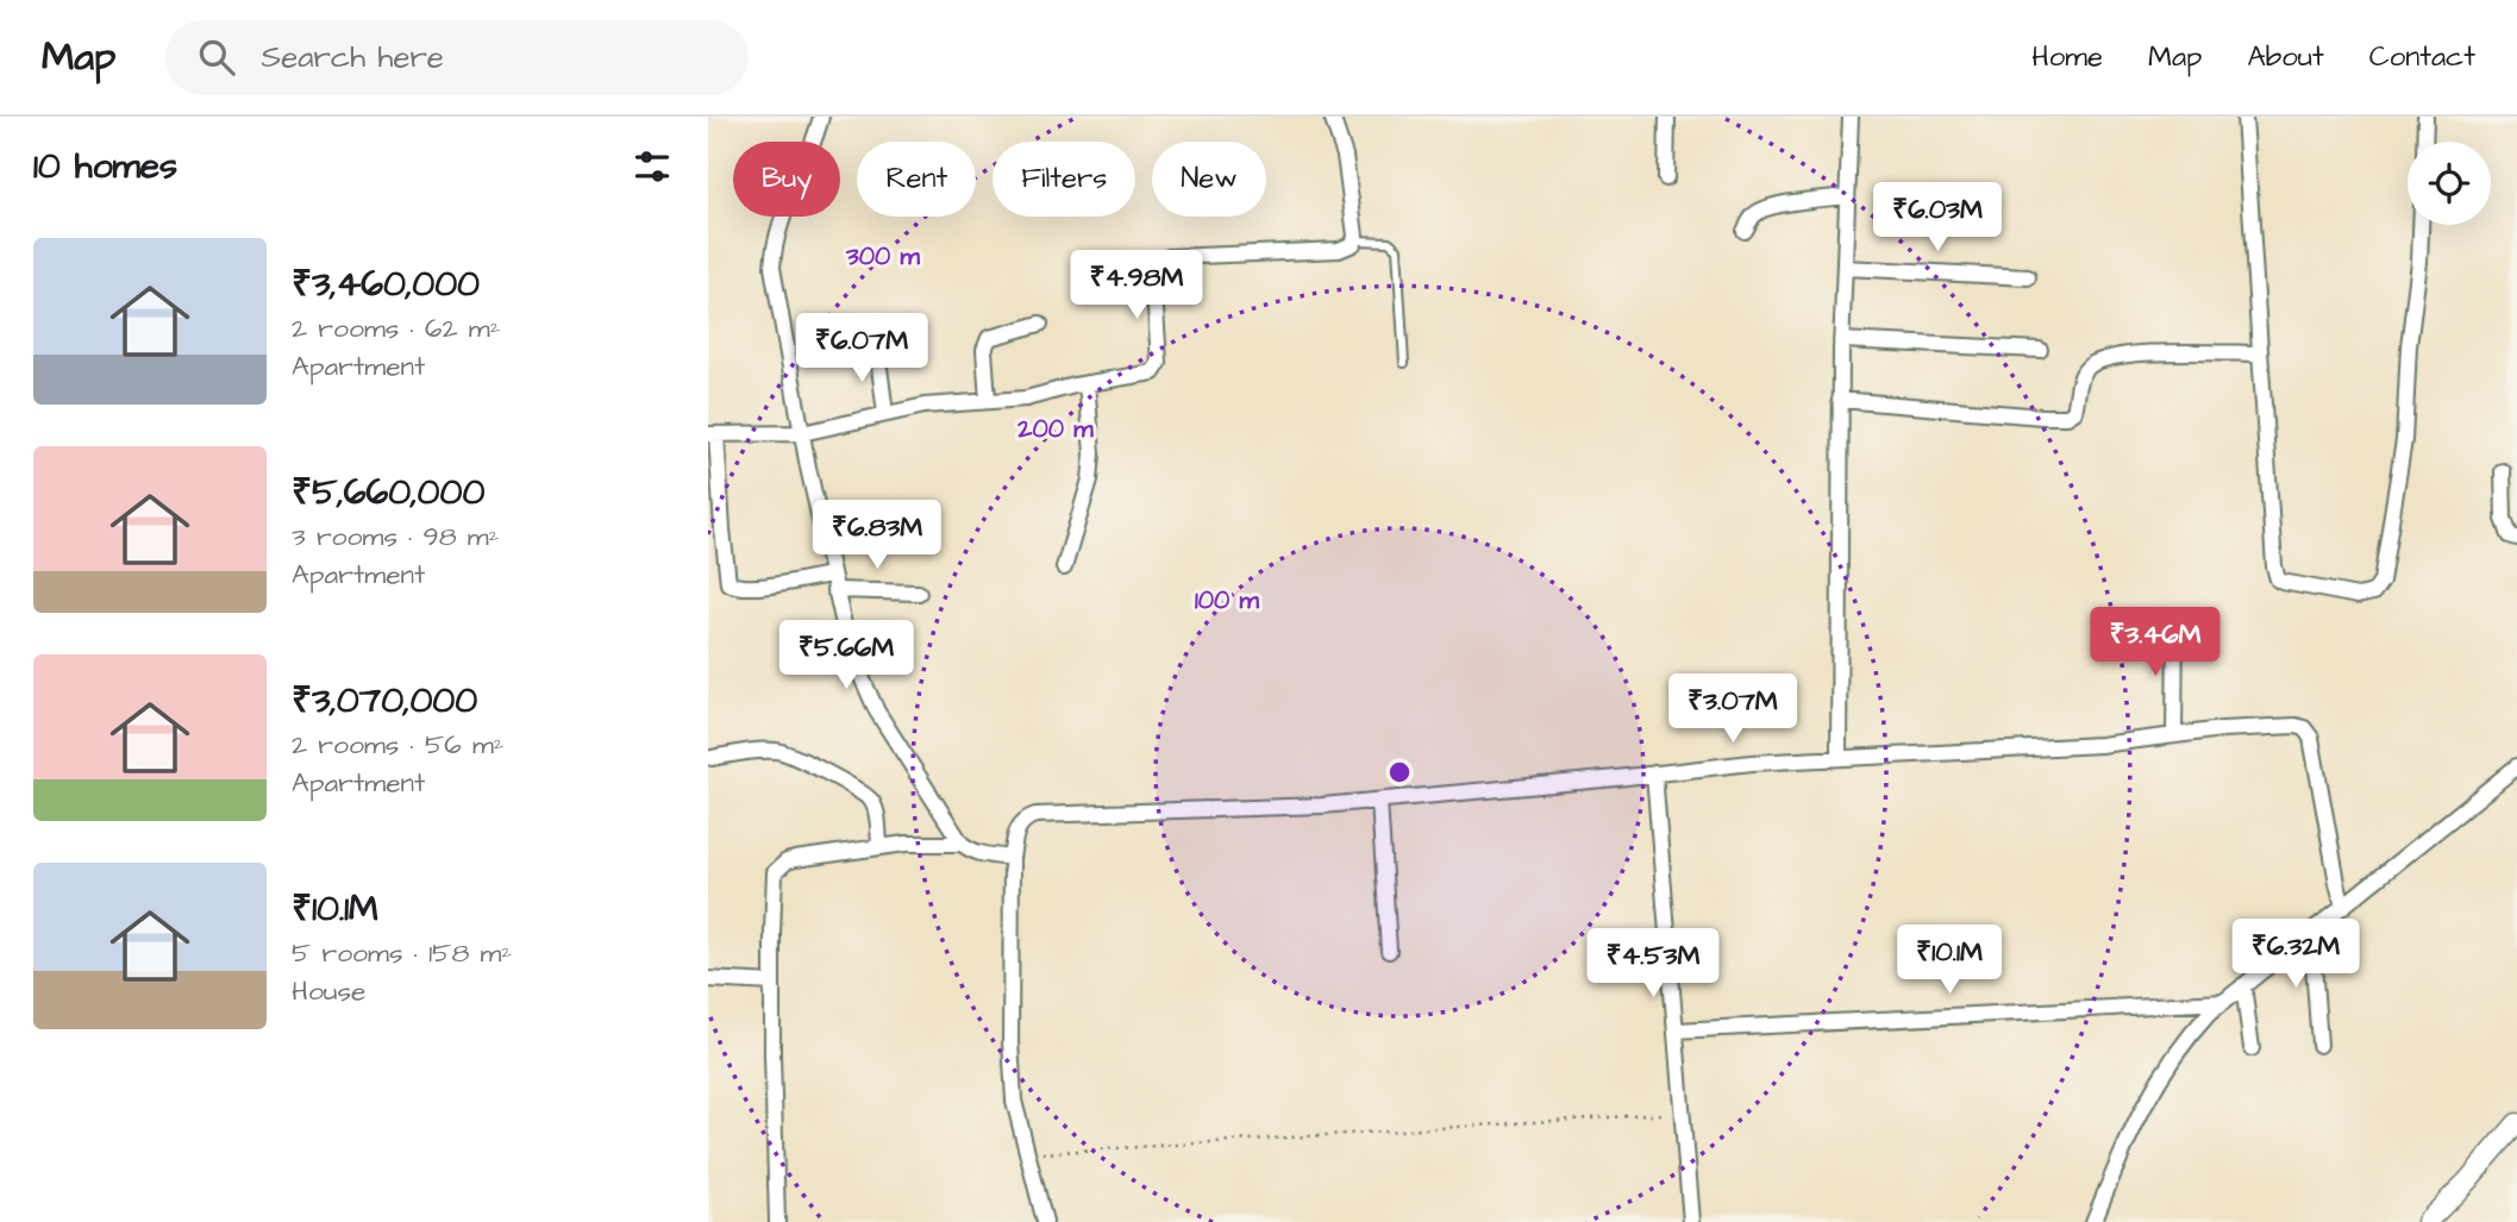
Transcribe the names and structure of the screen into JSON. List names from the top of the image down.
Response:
{
  "page": {
    "header": "Map",
    "search": "Search here",
    "nav": [
      "Home",
      "Map",
      "About",
      "Contact"
    ],
    "heading": "10 homes",
    "chip": [
      "Buy",
      "Rent",
      "Filters",
      "New"
    ],
    "price": [
      "₹6.03M",
      "₹4.98M",
      "₹6.07M",
      "₹6.83M",
      "₹3.46M",
      "₹5.66M",
      "₹3.07M",
      "₹6.32M",
      "₹10.1M",
      "₹4.53M"
    ],
    "list": [
      {
        "name": "₹3,460,000",
        "note": "2 rooms · 62 m² · Apartment"
      },
      {
        "name": "₹5,660,000",
        "note": "3 rooms · 98 m² · Apartment"
      },
      {
        "name": "₹3,070,000",
        "note": "2 rooms · 56 m² · Apartment"
      },
      {
        "name": "₹10.1M",
        "note": "5 rooms · 158 m² · House"
      }
    ]
  },
  "rings": ["300 m", "200 m", "100 m"]
}
